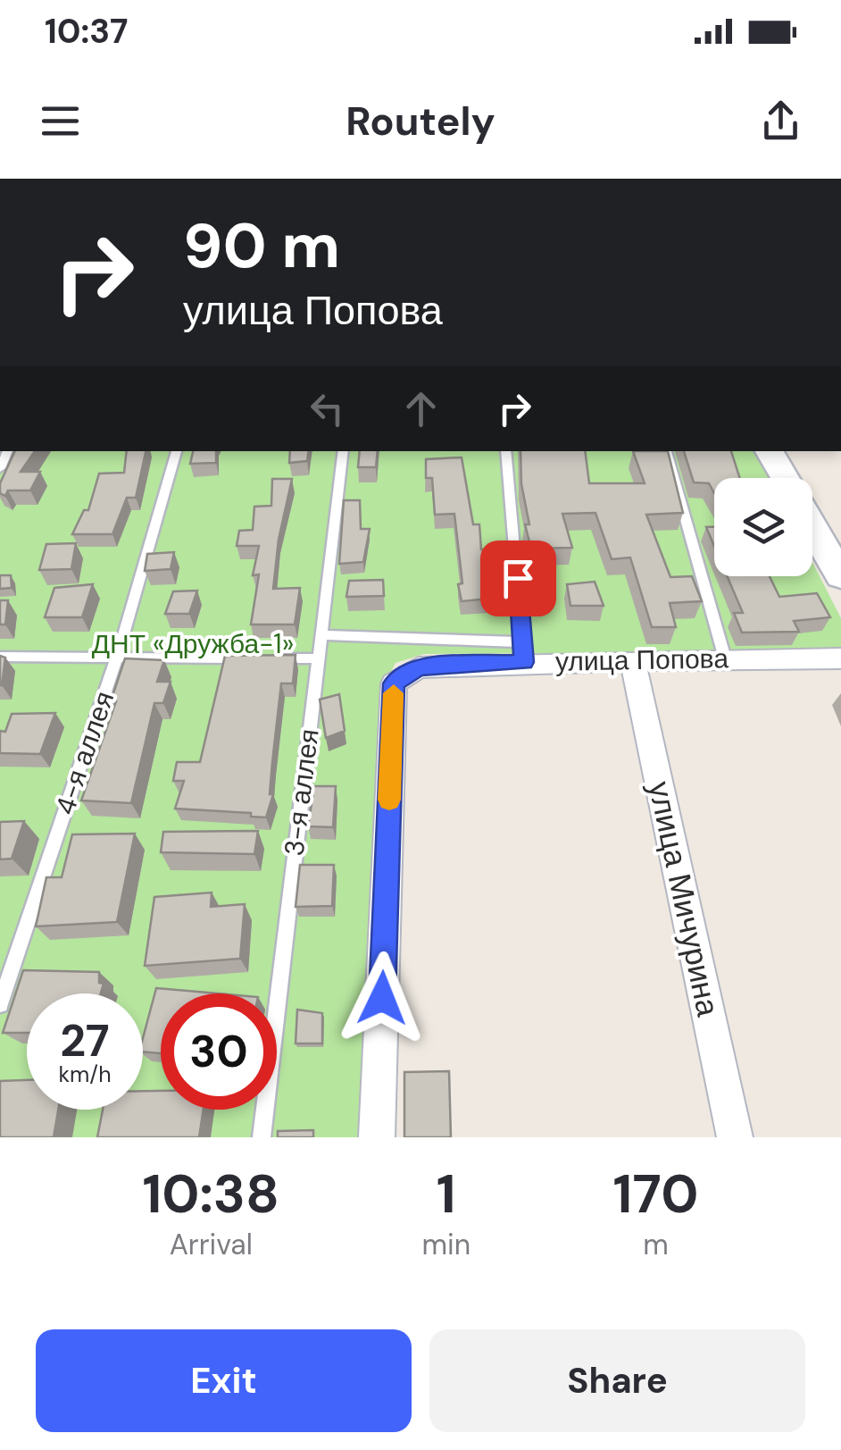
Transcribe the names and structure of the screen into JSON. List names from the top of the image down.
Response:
{
  "streets": {
    "street": ["улица Попова", "улица Мичурина"],
    "lane": ["4-я аллея", "3-я аллея"]
  },
  "crossings": [
    ["улица Попова", "улица Мичурина"]
  ],
  "parks": ["ДНТ «Дружба-1»"],
  "page": {
    "status": "10:37",
    "header": "Routely",
    "turn": ["90 m", "улица Попова"],
    "speed": "27 km/h",
    "limit": "30",
    "eta": [
      "10:38",
      "Arrival",
      "1",
      "min",
      "170",
      "m"
    ],
    "buttons": ["Exit", "Share"]
  }
}
